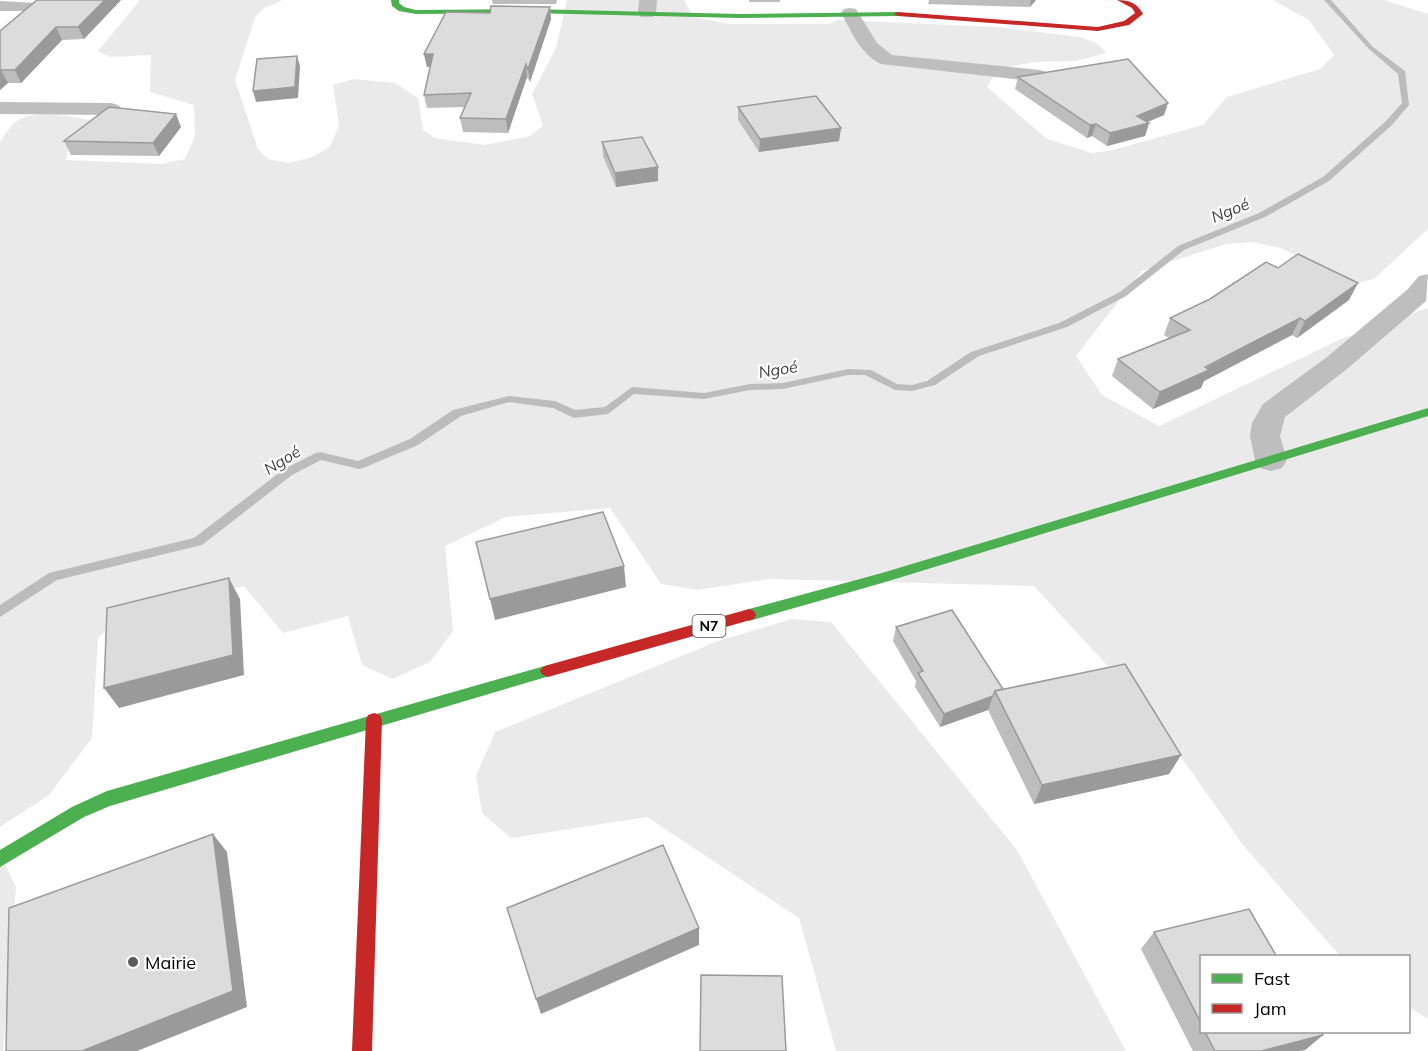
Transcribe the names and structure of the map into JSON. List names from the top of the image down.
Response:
{
  "streets": {
    "main road": ["N7"]
  },
  "water": ["Ngoé"],
  "places": ["Mairie"],
  "legend": ["Fast", "Jam"]
}
